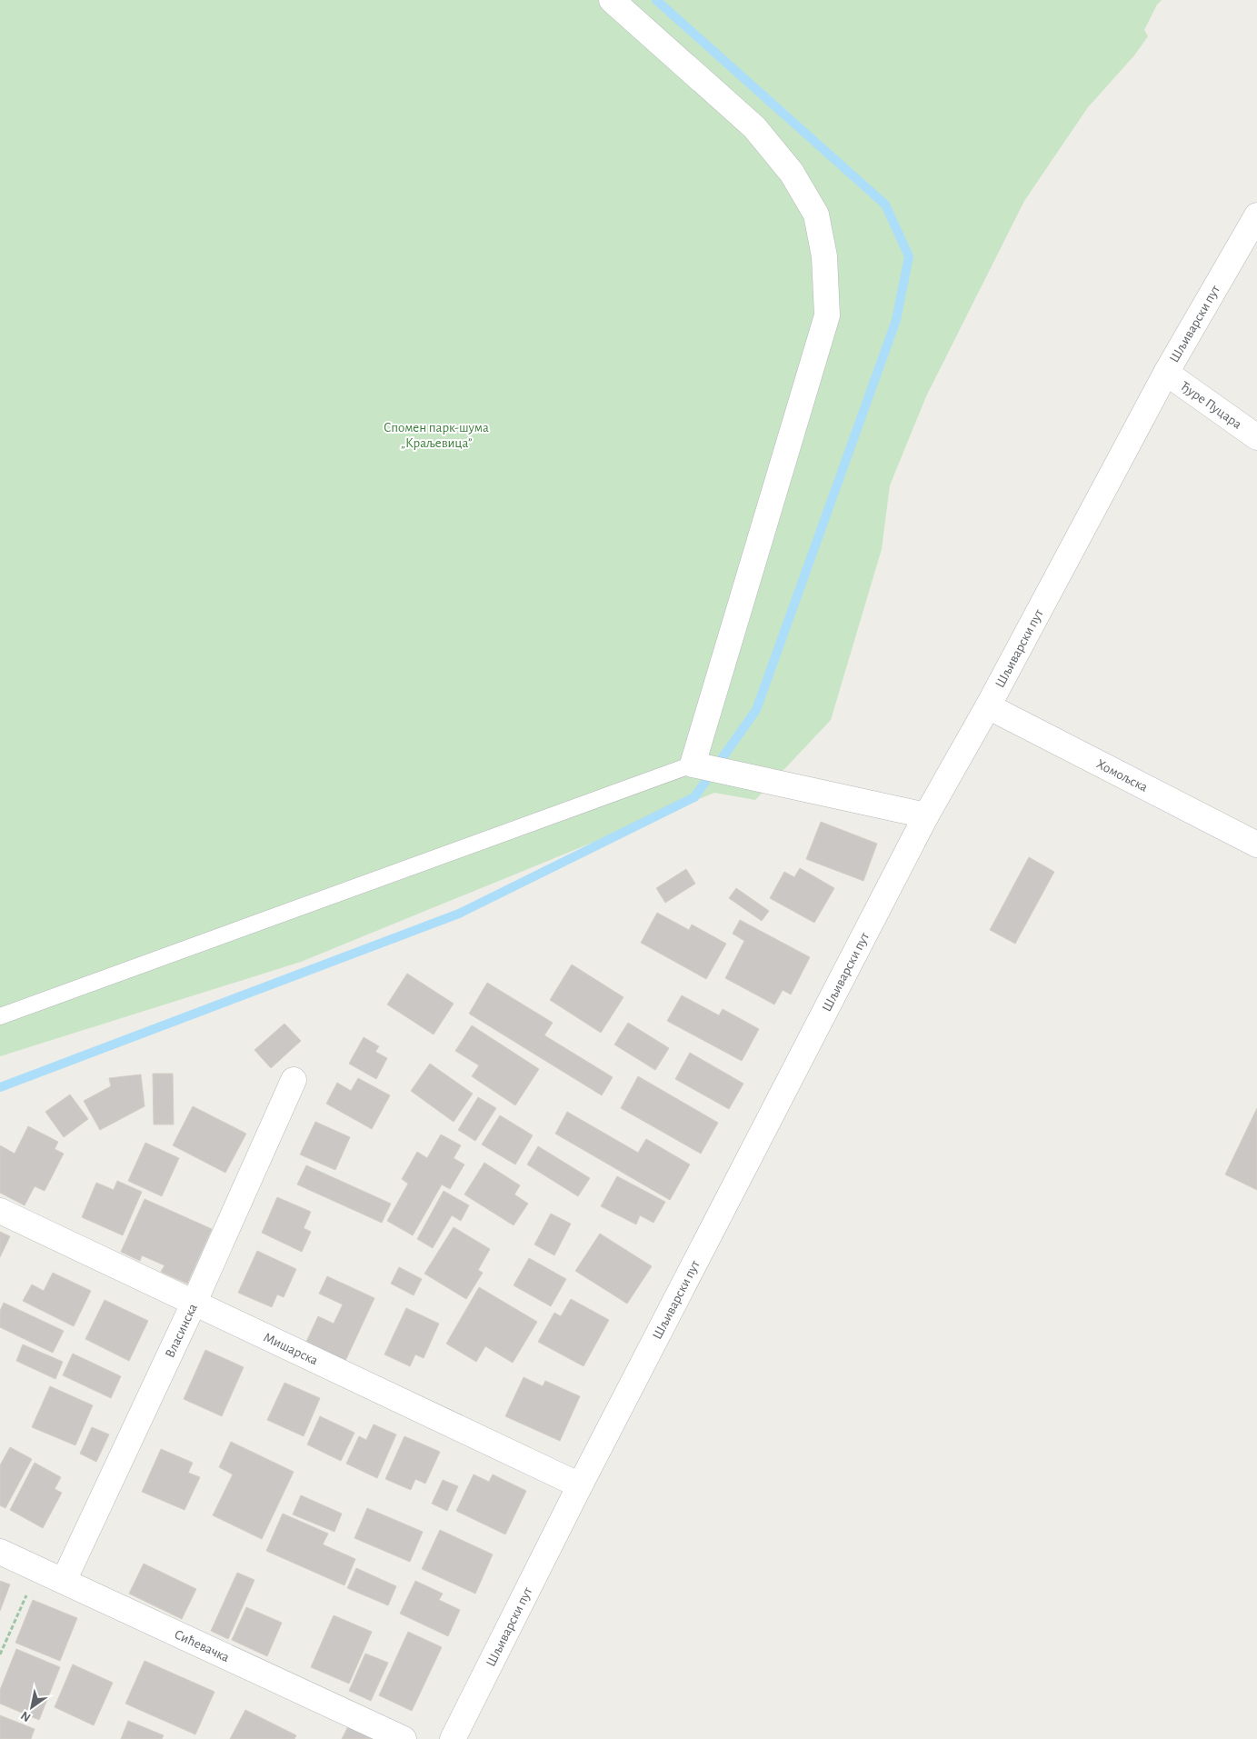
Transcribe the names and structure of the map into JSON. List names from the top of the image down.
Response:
{
  "streets": {
    "street": [
      "Шљиварски пут",
      "Ђуре Пуцара",
      "Хомољска",
      "Власинска",
      "Мишарска",
      "Сићевачка"
    ]
  },
  "crossings": [
    ["Шљиварски пут", "Ђуре Пуцара"],
    ["Шљиварски пут", "Хомољска"],
    ["Шљиварски пут", "Мишарска"],
    ["Власинска", "Мишарска"],
    ["Власинска", "Сићевачка"]
  ],
  "parks": ["Спомен парк-шума „Краљевица”"],
  "north": "bottom left"
}
